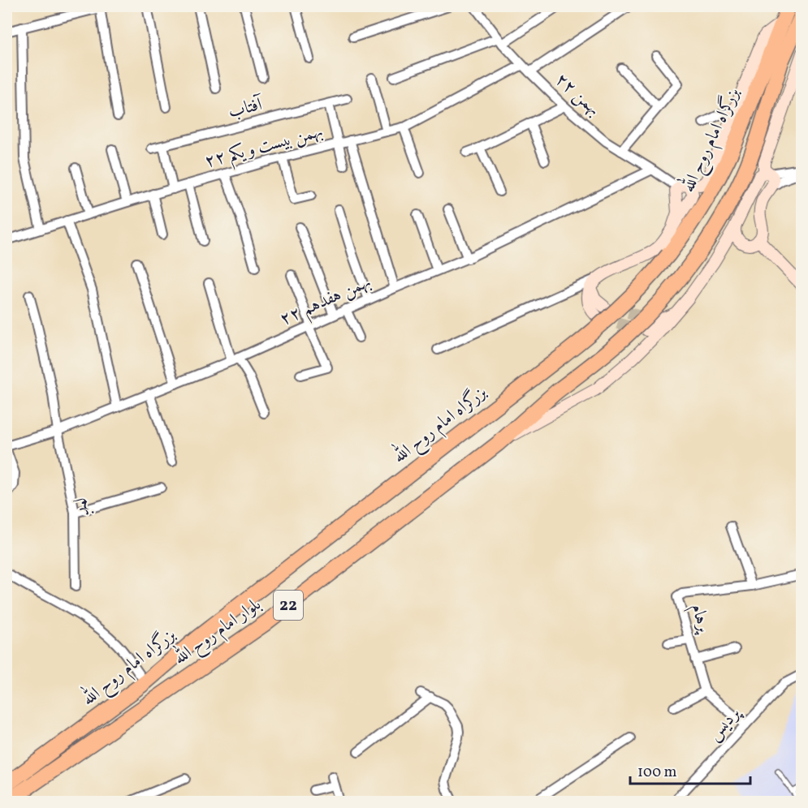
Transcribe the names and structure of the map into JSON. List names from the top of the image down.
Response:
{
  "streets": {
    "highway": ["بزرگراه امام روح الله", "22", "بلوار امام روح الله"],
    "street": [
      "۲۲ بهمن",
      "آفتاب",
      "۲۲ بهمن بیست و یکم",
      "۲۲ بهمن هفدهم",
      "نهم",
      "پرهام",
      "پردیس"
    ]
  },
  "crossings": [
    ["۲۲ بهمن", "۲۲ بهمن بیست و یکم"],
    ["۲۲ بهمن", "۲۲ بهمن هفدهم"],
    ["۲۲ بهمن هفدهم", "نهم"]
  ],
  "scale_bar": "100 m"
}
